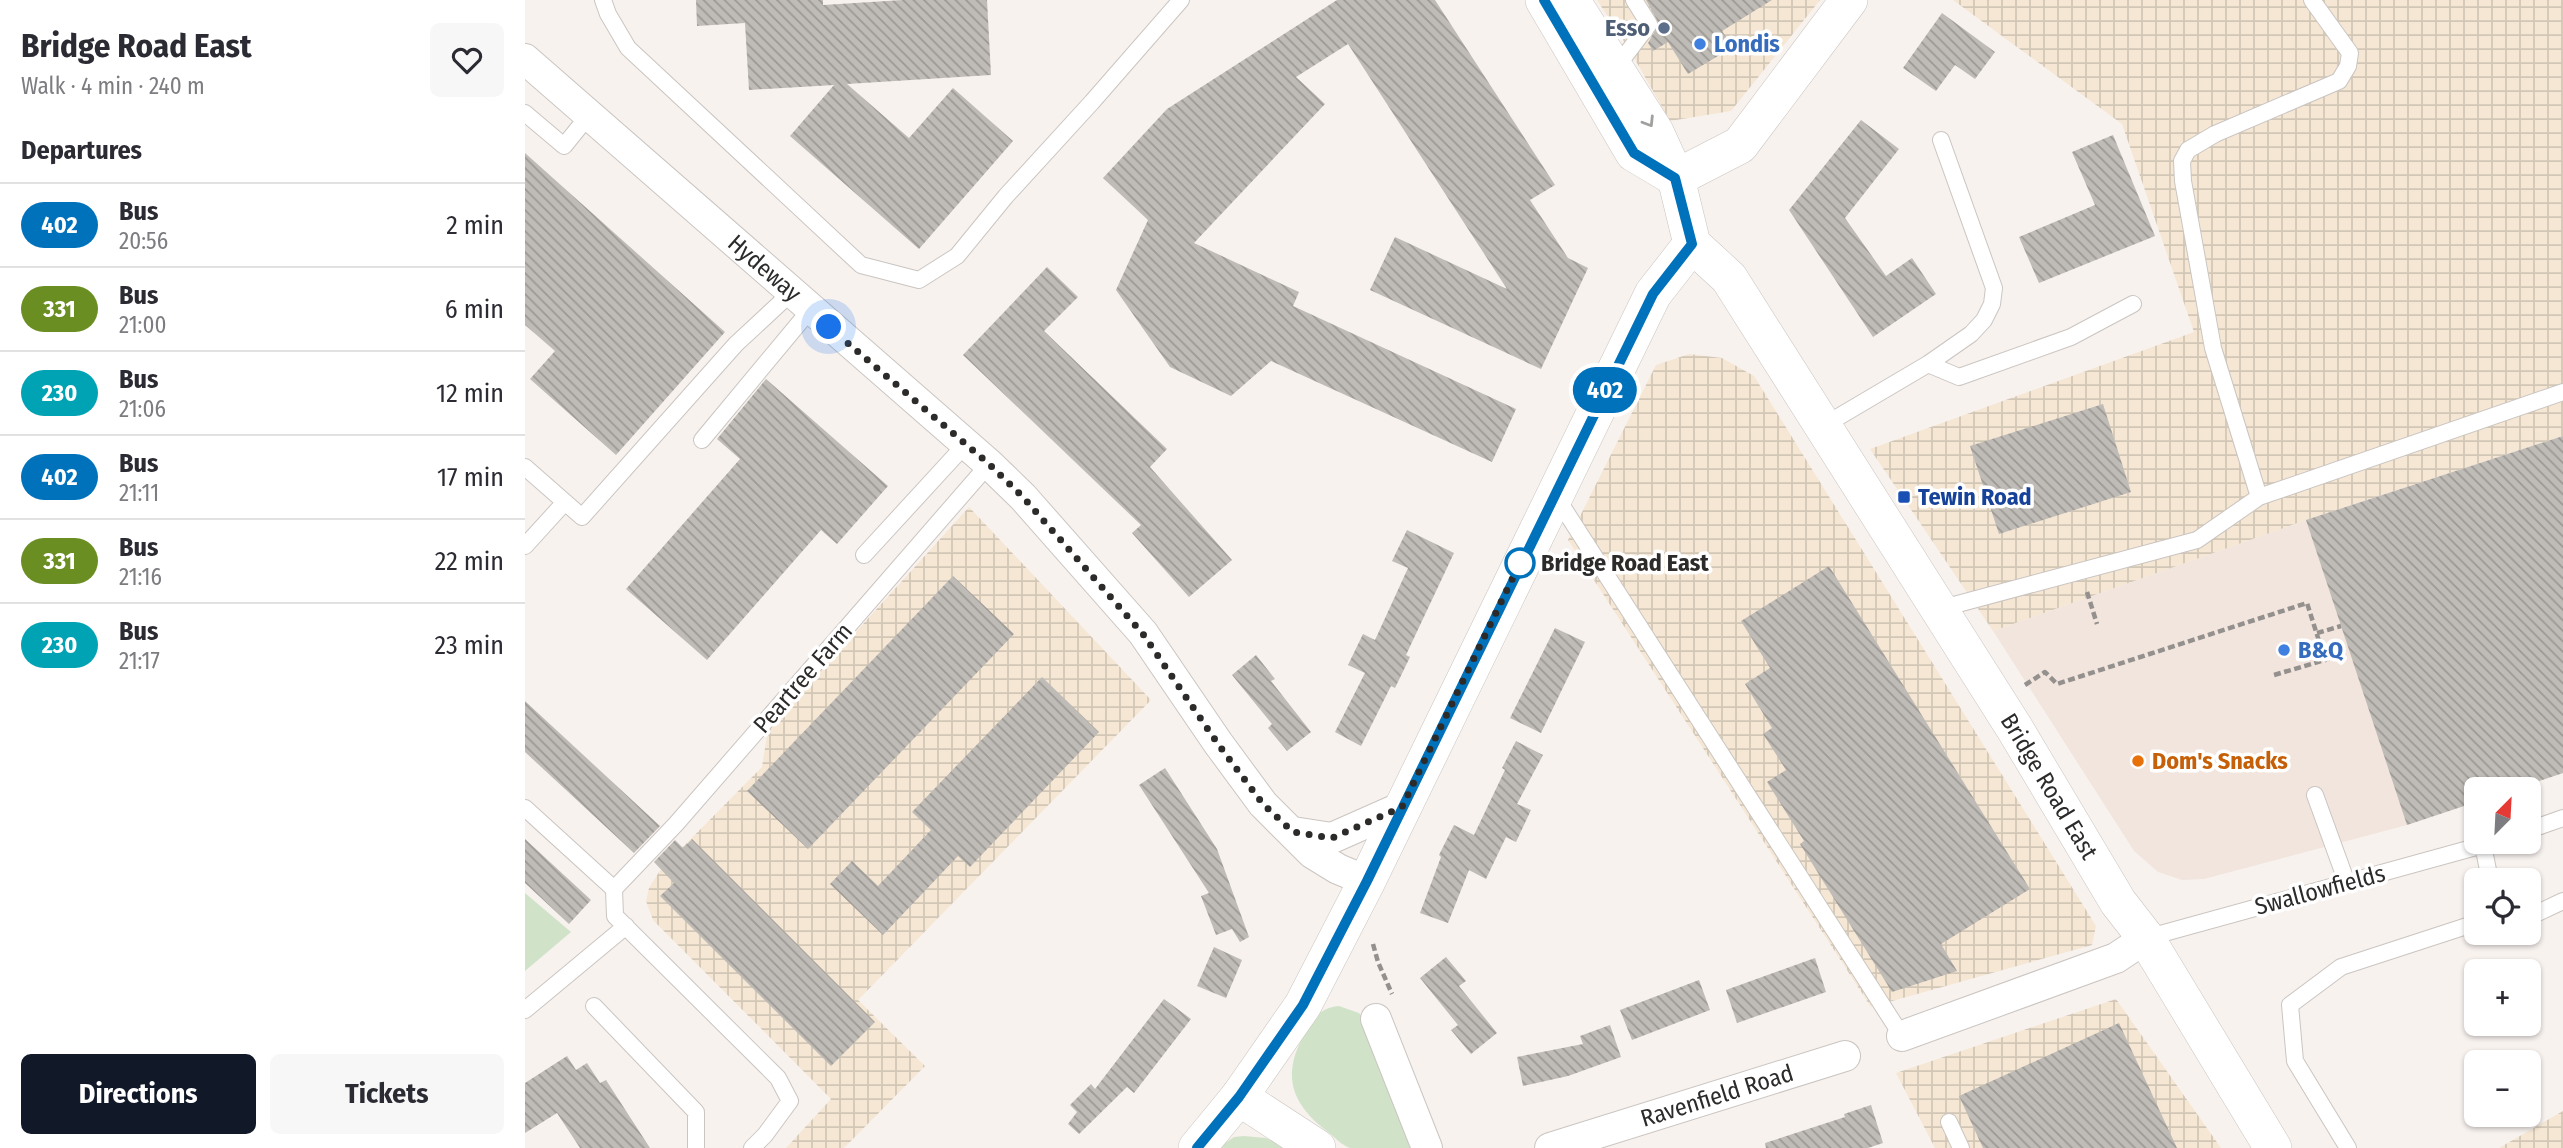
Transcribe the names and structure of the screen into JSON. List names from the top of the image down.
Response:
{
  "streets": {
    "street": ["Hydeway", "Bridge Road East", "Ravenfield Road"],
    "lane": ["Peartree Farm", "Swallowfields"]
  },
  "crossings": [
    ["Hydeway", "Peartree Farm"],
    ["Bridge Road East", "Swallowfields"]
  ],
  "places": {
    "other": [
      "Esso",
      "Londis",
      "Bridge Road East",
      "B&Q",
      "Dom's Snacks"
    ],
    "transit": ["Tewin Road"]
  },
  "lines": ["bus line 402"],
  "north": "top right",
  "page": {
    "heading": [
      ["Bridge Road East", "Walk · 4 min · 240 m"],
      "Departures"
    ],
    "on_map": "402",
    "list": [
      {
        "mark": "402",
        "name": "Bus",
        "note": "20:56",
        "value": "2 min"
      },
      {
        "mark": "331",
        "name": "Bus",
        "note": "21:00",
        "value": "6 min"
      },
      {
        "mark": "230",
        "name": "Bus",
        "note": "21:06",
        "value": "12 min"
      },
      {
        "mark": "402",
        "name": "Bus",
        "note": "21:11",
        "value": "17 min"
      },
      {
        "mark": "331",
        "name": "Bus",
        "note": "21:16",
        "value": "22 min"
      },
      {
        "mark": "230",
        "name": "Bus",
        "note": "21:17",
        "value": "23 min"
      }
    ],
    "map_buttons": ["+", "−"],
    "buttons": ["Directions", "Tickets"]
  }
}
